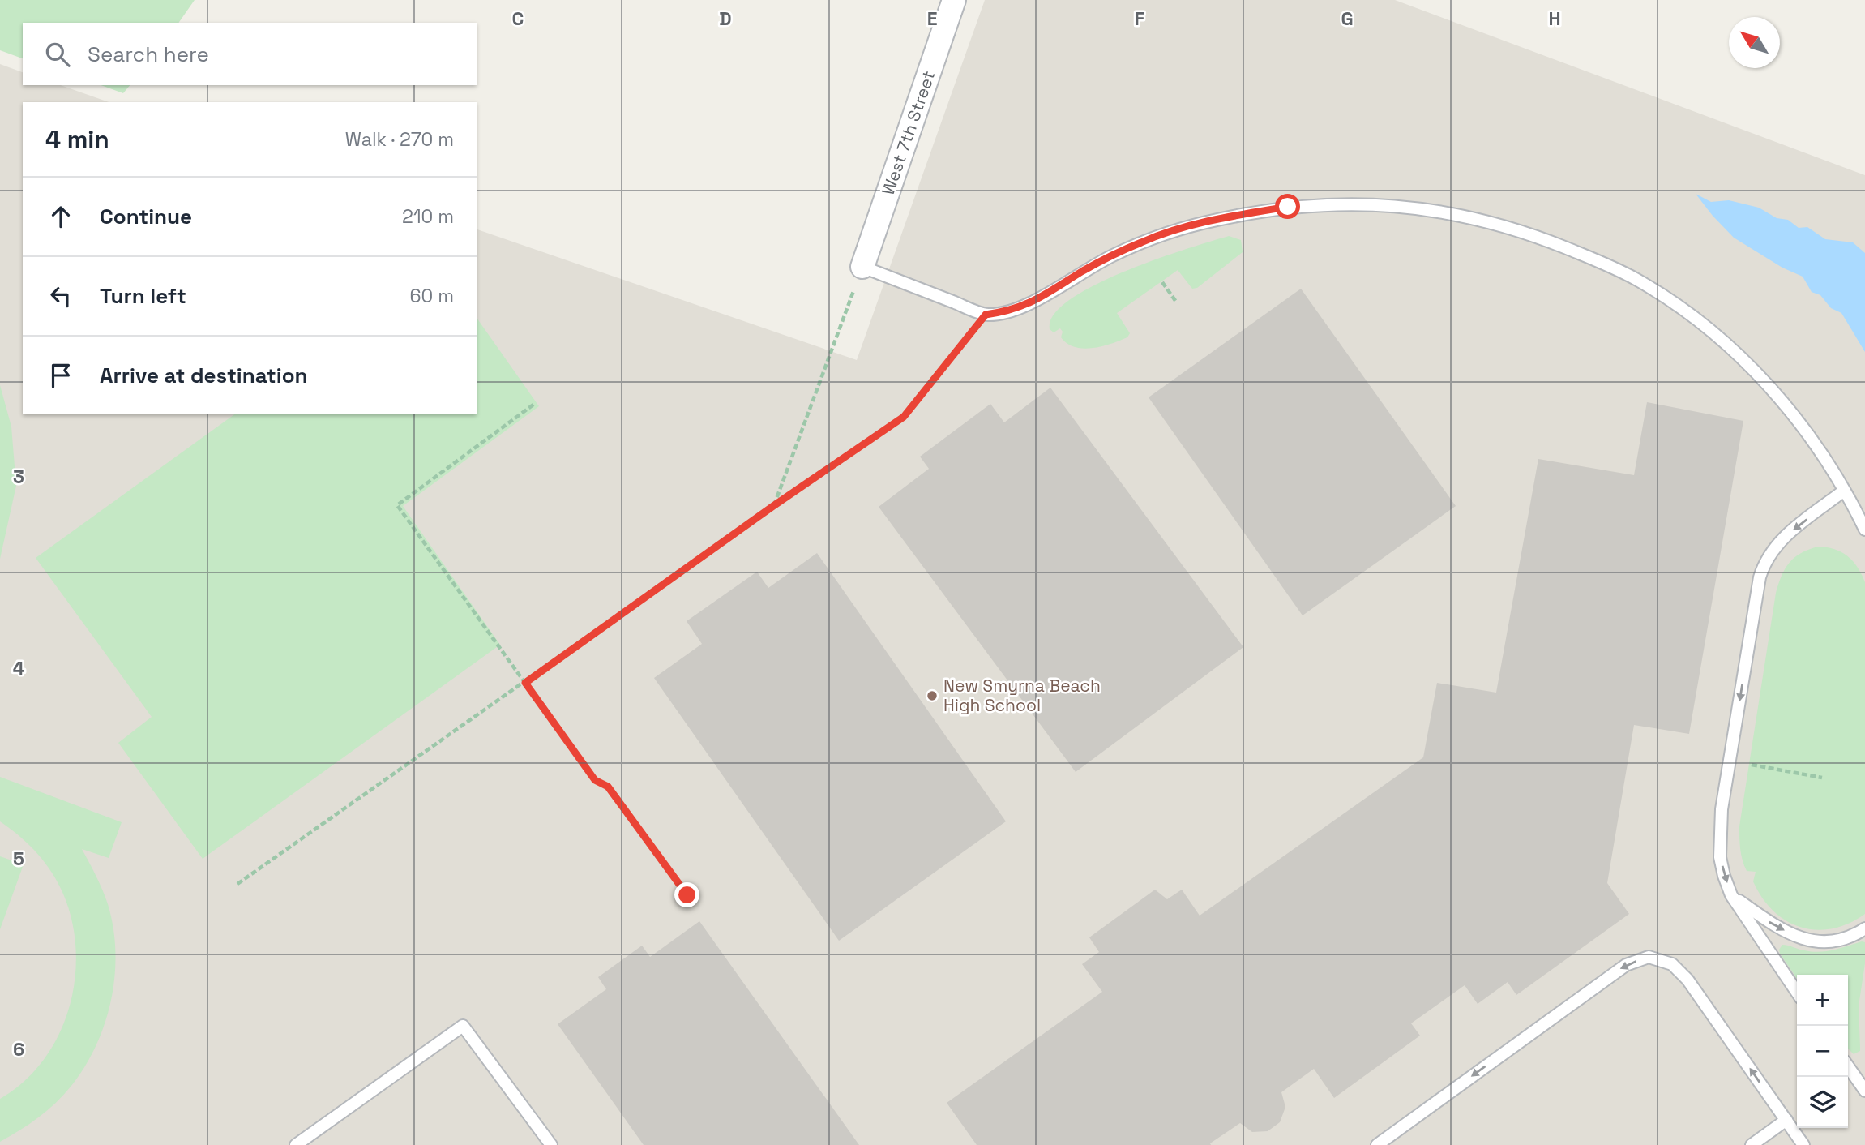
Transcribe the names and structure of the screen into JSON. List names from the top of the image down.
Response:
{
  "streets": {
    "street": ["West 7th Street"]
  },
  "places": ["New Smyrna Beach High School"],
  "north": "top left",
  "page": {
    "search": "Search here",
    "heading": ["4 min", "Walk · 270 m"],
    "list": [
      ["Continue", "210 m"],
      ["Turn left", "60 m"],
      "Arrive at destination"
    ],
    "map_buttons": ["+", "−"]
  },
  "grid": {
    "columns": [
      "C",
      "D",
      "E",
      "F",
      "G",
      "H"
    ],
    "rows": [
      "3",
      "4",
      "5",
      "6"
    ]
  }
}
